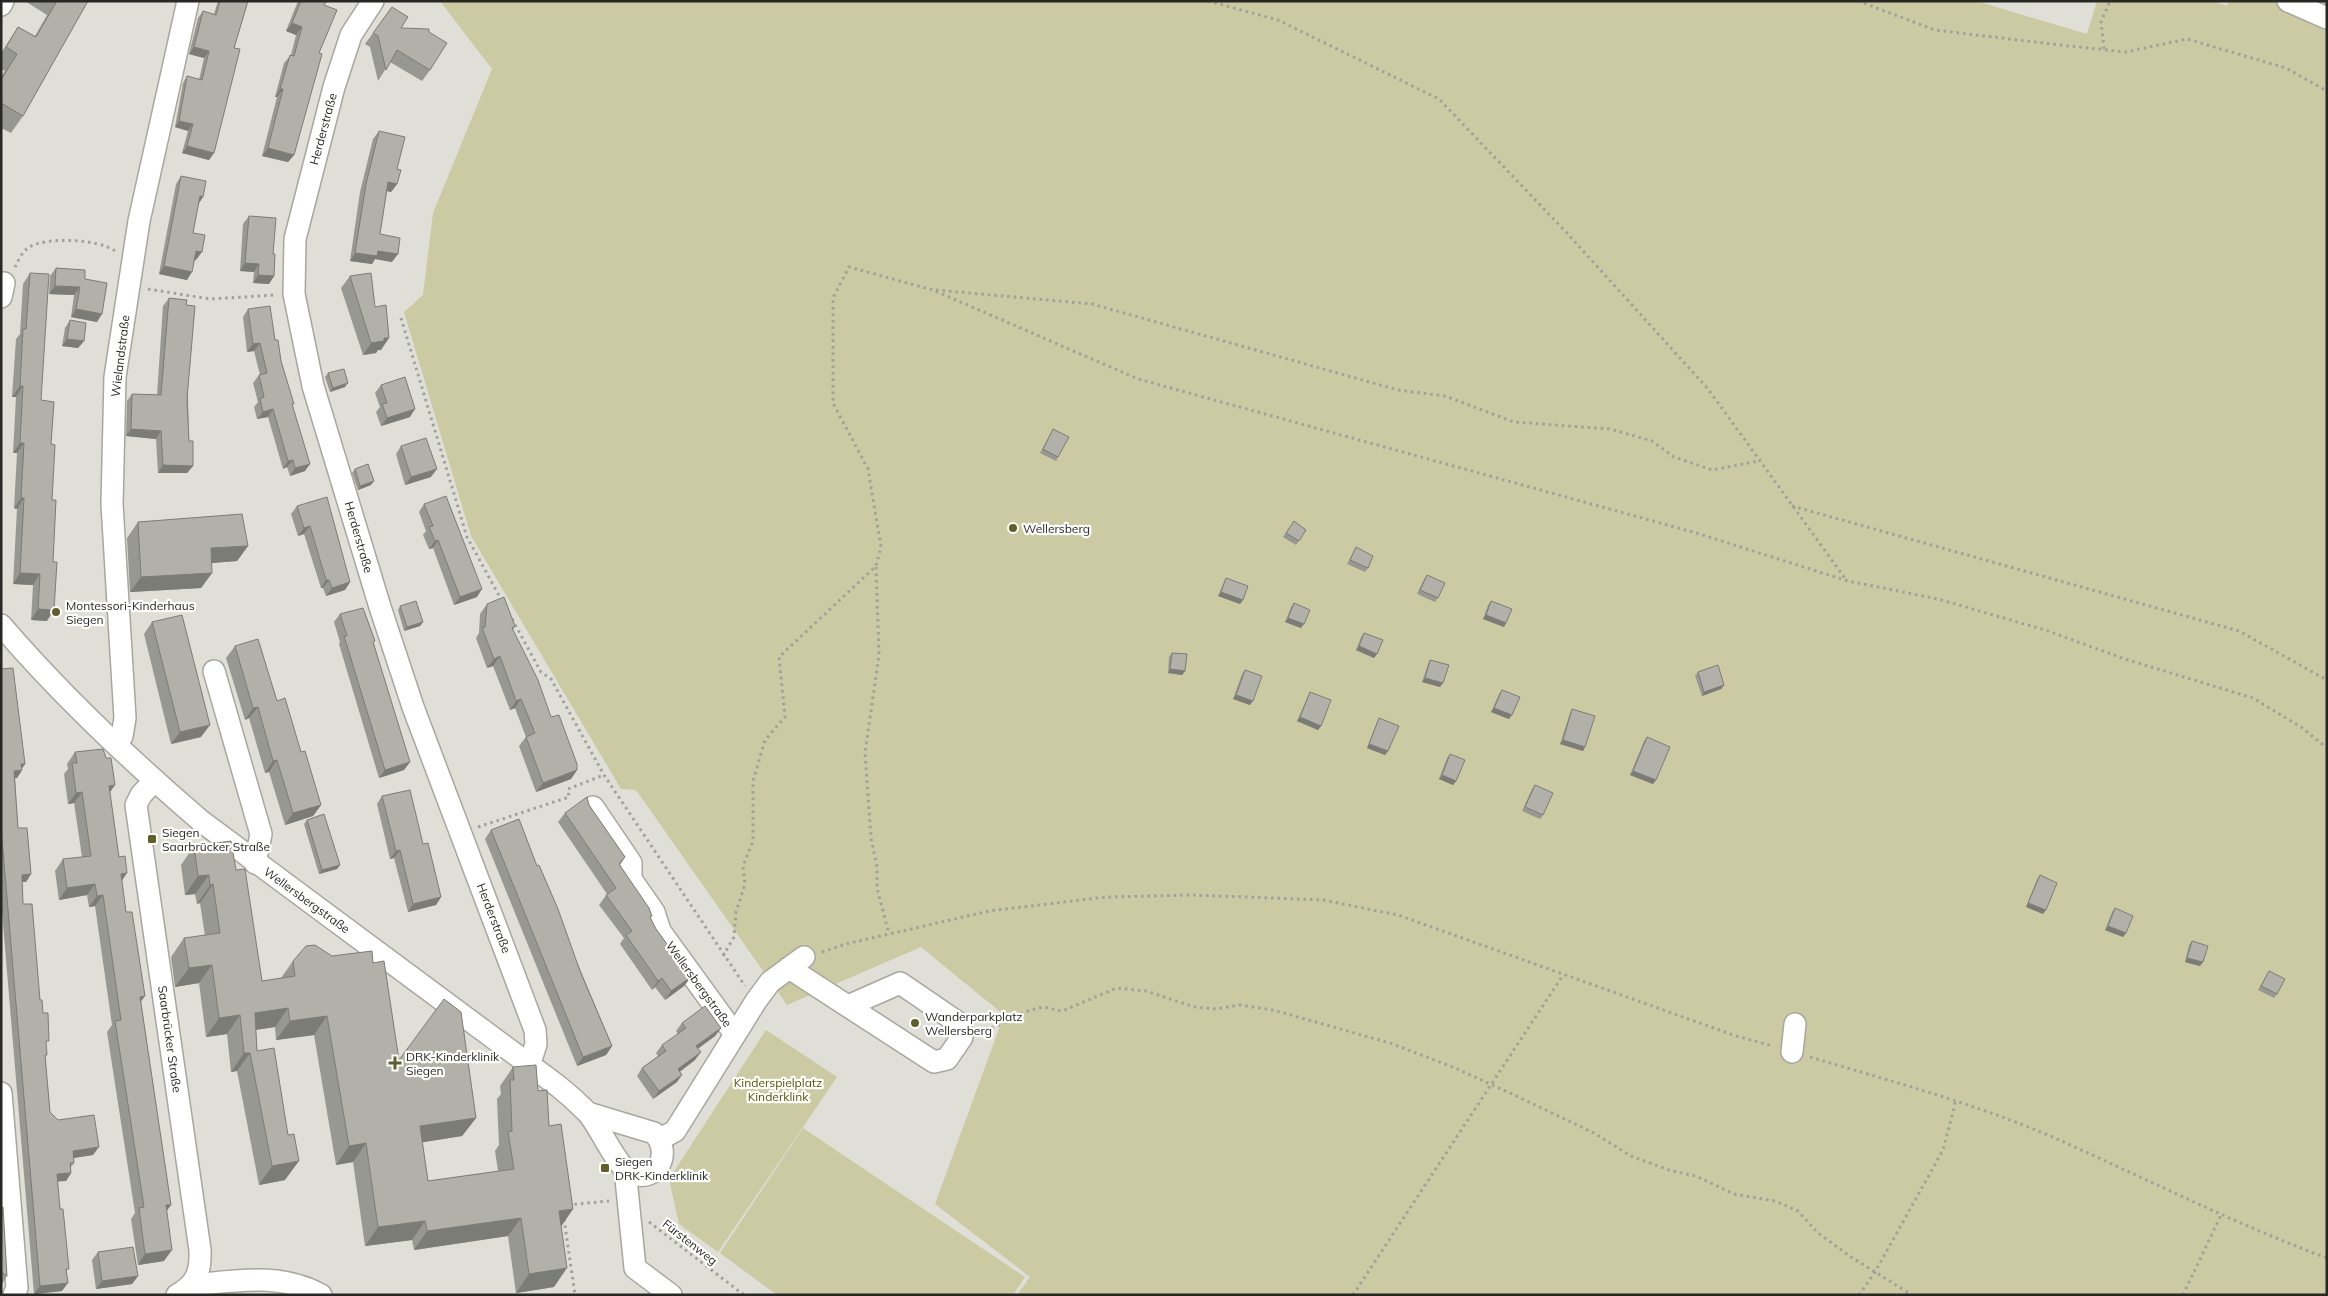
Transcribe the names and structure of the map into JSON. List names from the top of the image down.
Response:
{
  "streets": {
    "street": [
      "Herderstraße",
      "Wielandstraße",
      "Wellersbergstraße",
      "Saarbrücker Straße"
    ],
    "path": ["Fürstenweg"]
  },
  "crossings": [
    ["Herderstraße", "Wellersbergstraße"],
    ["Wielandstraße", "Wellersbergstraße"],
    ["Wellersbergstraße", "Saarbrücker Straße"]
  ],
  "parks": ["Kinderspielplatz Kinderklink"],
  "places": {
    "other": ["Wellersberg", "Montessori-Kinderhaus Siegen", "Wanderparkplatz Wellersberg"],
    "transit": ["Siegen Saarbrücker Straße", "Siegen DRK-Kinderklinik"],
    "health": ["DRK-Kinderklinik Siegen"]
  }
}
